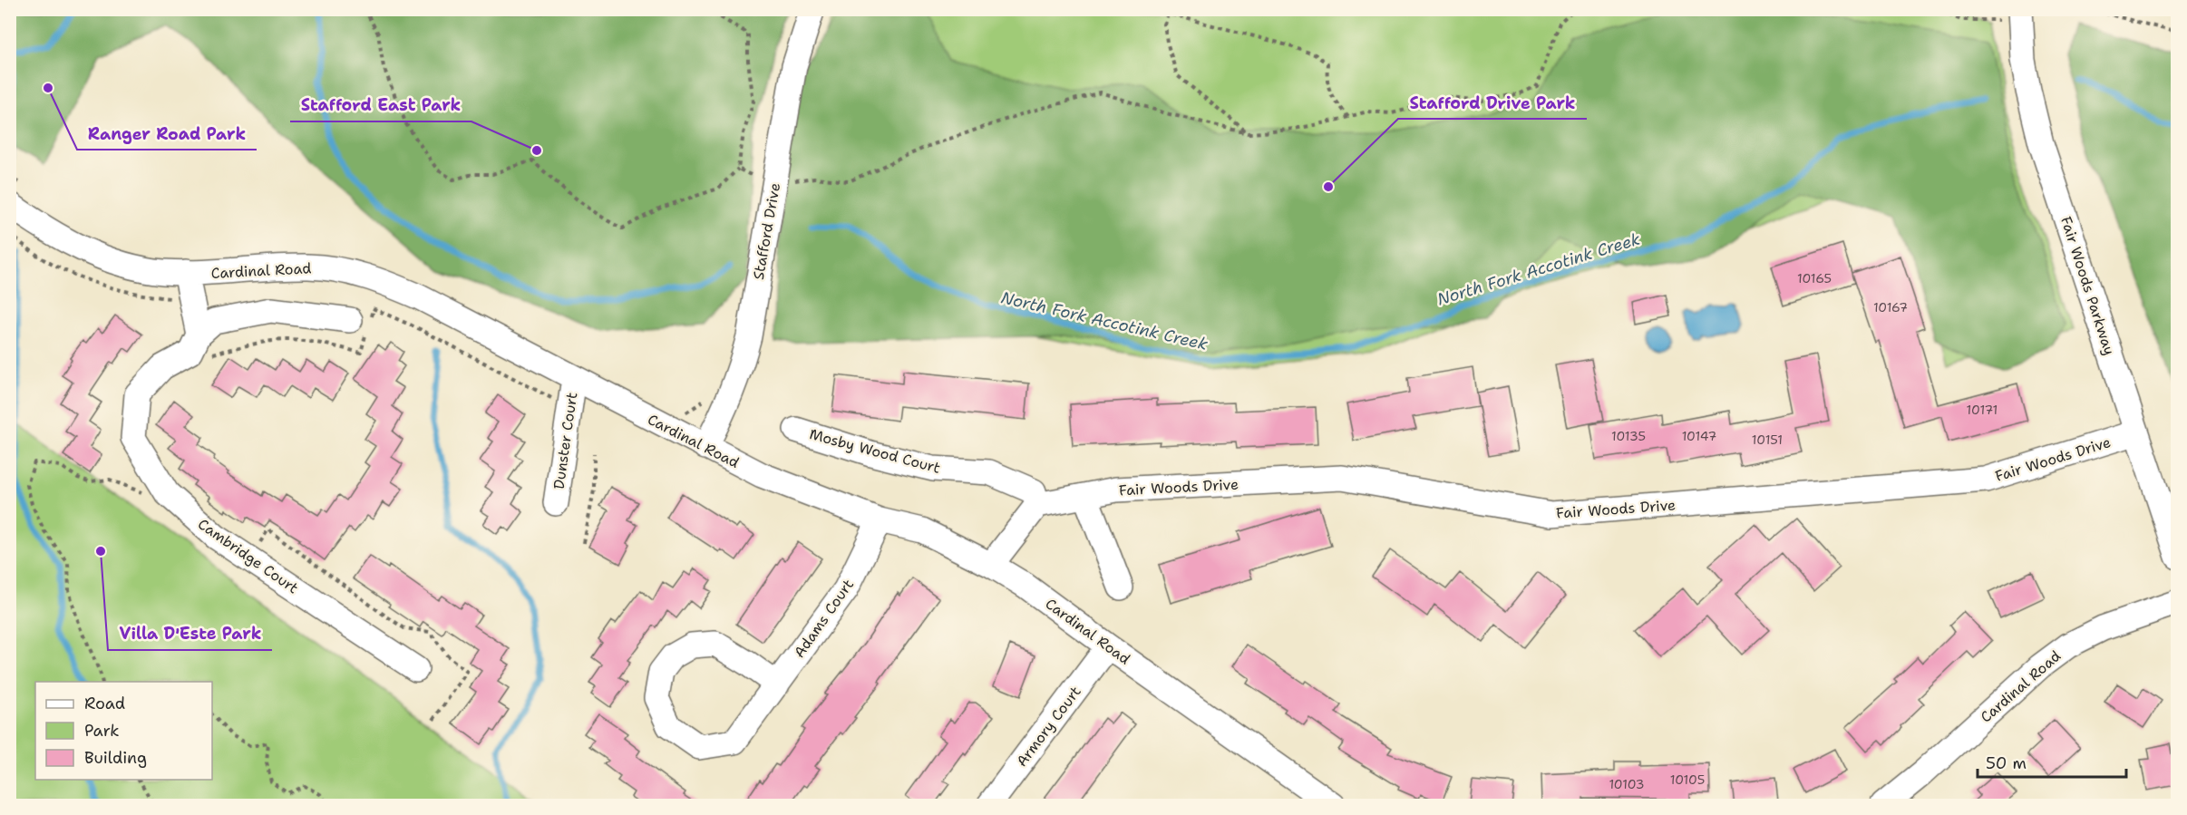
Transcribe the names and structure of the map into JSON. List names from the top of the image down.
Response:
{
  "streets": {
    "street": [
      "Stafford Drive",
      "Cardinal Road",
      "Fair Woods Parkway",
      "Dunster Court",
      "Mosby Wood Court",
      "Fair Woods Drive",
      "Cambridge Court",
      "Adams Court",
      "Armory Court"
    ]
  },
  "crossings": [
    ["Stafford Drive", "Cardinal Road"],
    ["Cardinal Road", "Dunster Court"],
    ["Cardinal Road", "Adams Court"],
    ["Cardinal Road", "Armory Court"],
    ["Fair Woods Parkway", "Fair Woods Drive"],
    ["Mosby Wood Court", "Fair Woods Drive"]
  ],
  "water": ["North Fork Accotink Creek"],
  "places": [
    "Ranger Road Park",
    "Stafford East Park",
    "Stafford Drive Park",
    "Villa D'Este Park"
  ],
  "house_numbers": [
    "10165",
    "10167",
    "10171",
    "10135",
    "10147",
    "10151",
    "10105",
    "10103"
  ],
  "legend": ["Road", "Park", "Building"],
  "scale_bar": "50 m"
}
